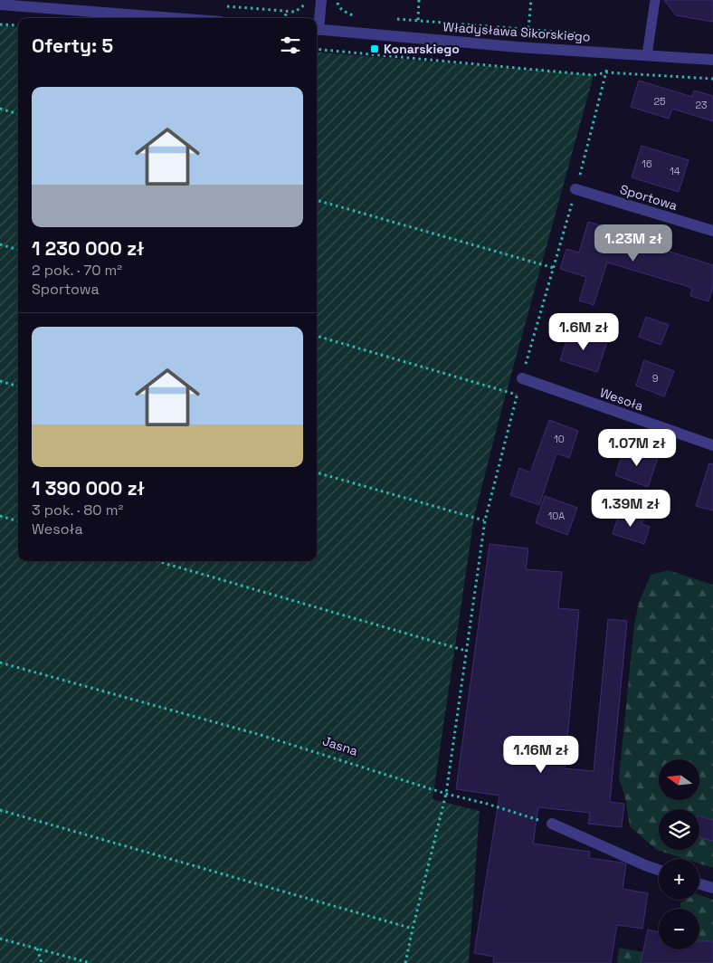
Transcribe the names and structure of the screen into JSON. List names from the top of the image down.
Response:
{
  "streets": {
    "street": ["Władysława Sikorskiego", "Sportowa", "Wesoła"],
    "path": ["Jasna"]
  },
  "places": {
    "transit": ["Konarskiego"]
  },
  "house_numbers": [
    "25",
    "23",
    "16",
    "14",
    "9",
    "10",
    "10A"
  ],
  "north": "left",
  "page": {
    "heading": "Oferty: 5",
    "list": [
      {
        "name": "1 230 000 zł",
        "note": "2 pok. · 70 m² · Sportowa"
      },
      {
        "name": "1 390 000 zł",
        "note": "3 pok. · 80 m² · Wesoła"
      }
    ],
    "price": [
      "1.23M zł",
      "1.6M zł",
      "1.07M zł",
      "1.39M zł",
      "1.16M zł"
    ],
    "map_buttons": ["+", "−"]
  }
}
